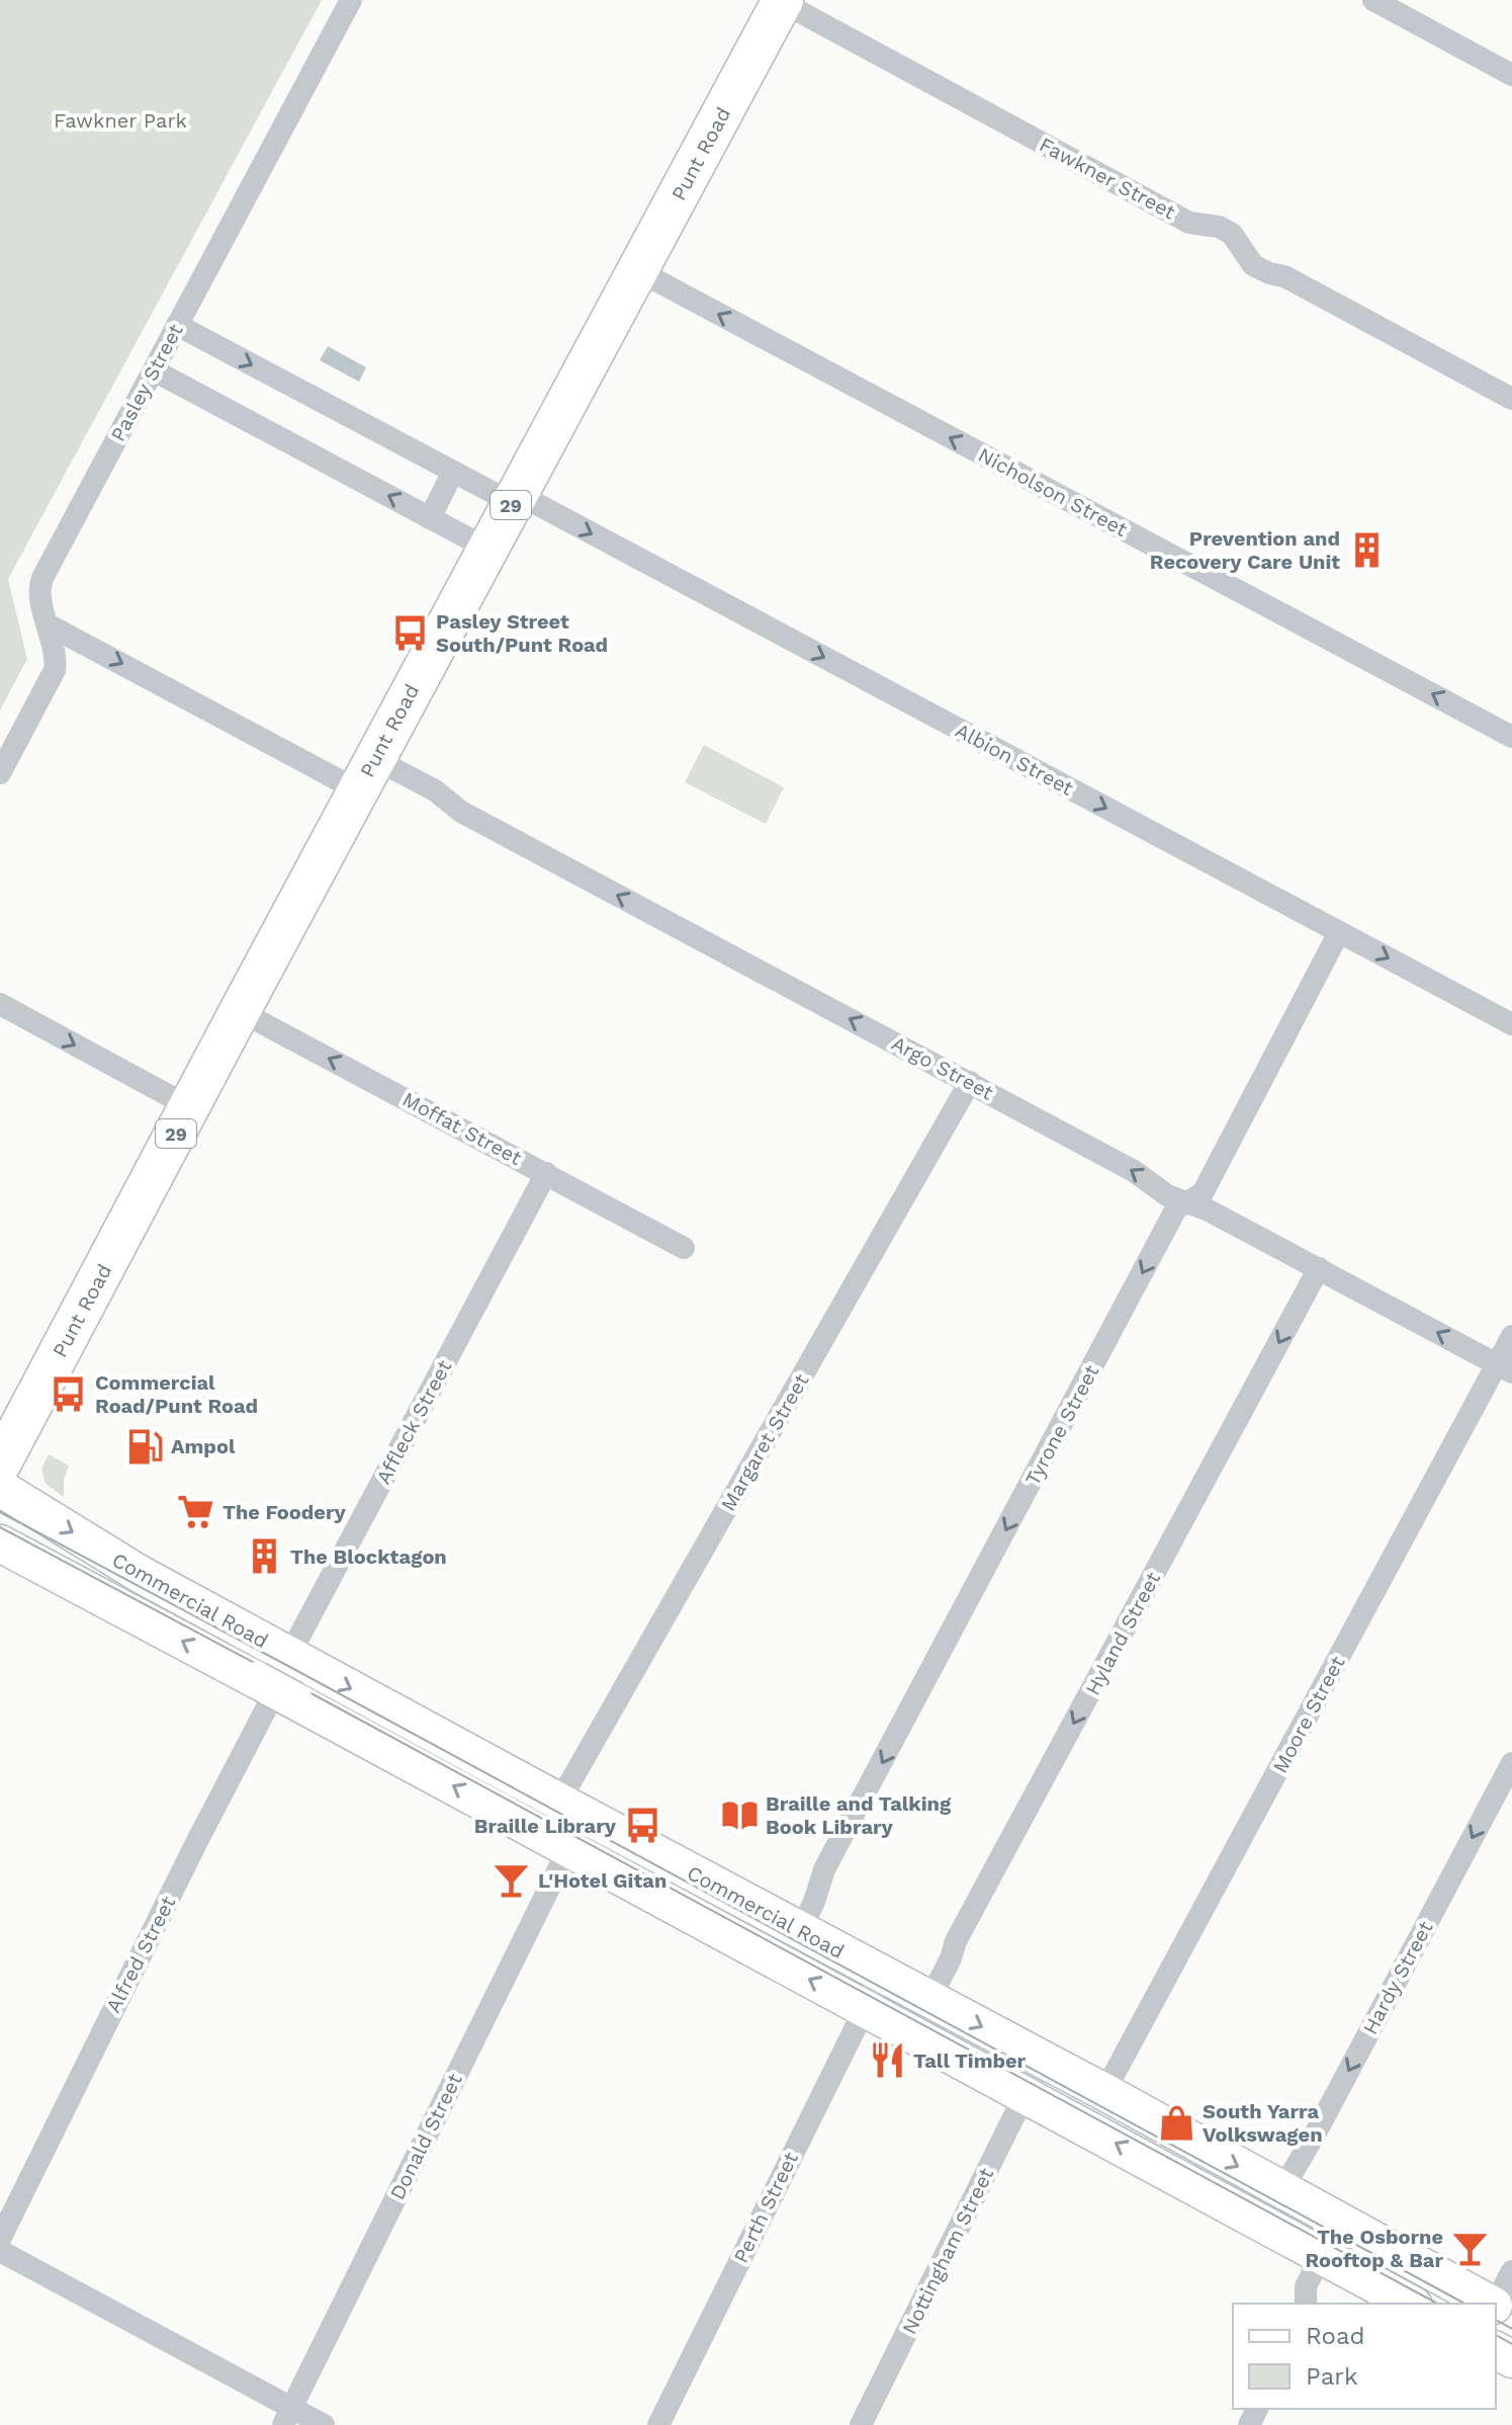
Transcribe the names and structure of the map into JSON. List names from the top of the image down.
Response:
{
  "streets": {
    "highway": ["Punt Road", "29"],
    "main road": ["Commercial Road"],
    "street": [
      "Fawkner Street",
      "Pasley Street",
      "Nicholson Street",
      "Albion Street",
      "Argo Street",
      "Moffat Street",
      "Affleck Street",
      "Tyrone Street",
      "Margaret Street",
      "Hyland Street",
      "Moore Street",
      "Alfred Street",
      "Hardy Street",
      "Donald Street",
      "Perth Street",
      "Nottingham Street"
    ]
  },
  "crossings": [
    ["Punt Road", "Fawkner Street"],
    ["Punt Road", "Nicholson Street"],
    ["Punt Road", "Albion Street"],
    ["Punt Road", "Argo Street"],
    ["Punt Road", "Moffat Street"],
    ["Pasley Street", "Albion Street"],
    ["Pasley Street", "Argo Street"],
    ["Albion Street", "Tyrone Street"],
    ["Argo Street", "Tyrone Street"],
    ["Argo Street", "Margaret Street"],
    ["Argo Street", "Hyland Street"],
    ["Argo Street", "Moore Street"],
    ["Moffat Street", "Affleck Street"],
    ["Affleck Street", "Commercial Road"],
    ["Affleck Street", "Alfred Street"],
    ["Tyrone Street", "Commercial Road"],
    ["Margaret Street", "Commercial Road"],
    ["Commercial Road", "Hyland Street"],
    ["Commercial Road", "Moore Street"],
    ["Commercial Road", "Alfred Street"],
    ["Commercial Road", "Hardy Street"],
    ["Commercial Road", "Donald Street"],
    ["Commercial Road", "Perth Street"],
    ["Commercial Road", "Nottingham Street"]
  ],
  "one_way": [
    "Nicholson Street",
    "Albion Street",
    "Moffat Street",
    "Tyrone Street",
    "Hyland Street",
    "Hardy Street"
  ],
  "parks": ["Fawkner Park"],
  "places": {
    "building": ["Prevention and Recovery Care Unit", "The Blocktagon"],
    "bus stop": ["Pasley Street South/Punt Road", "Commercial Road/Punt Road", "Braille Library"],
    "fuel station": ["Ampol"],
    "supermarket": ["The Foodery"],
    "library": ["Braille and Talking Book Library"],
    "bar": ["L'Hotel Gitan", "The Osborne Rooftop & Bar"],
    "restaurant": ["Tall Timber"],
    "shop": ["South Yarra Volkswagen"]
  },
  "legend": ["Road", "Park"]
}
